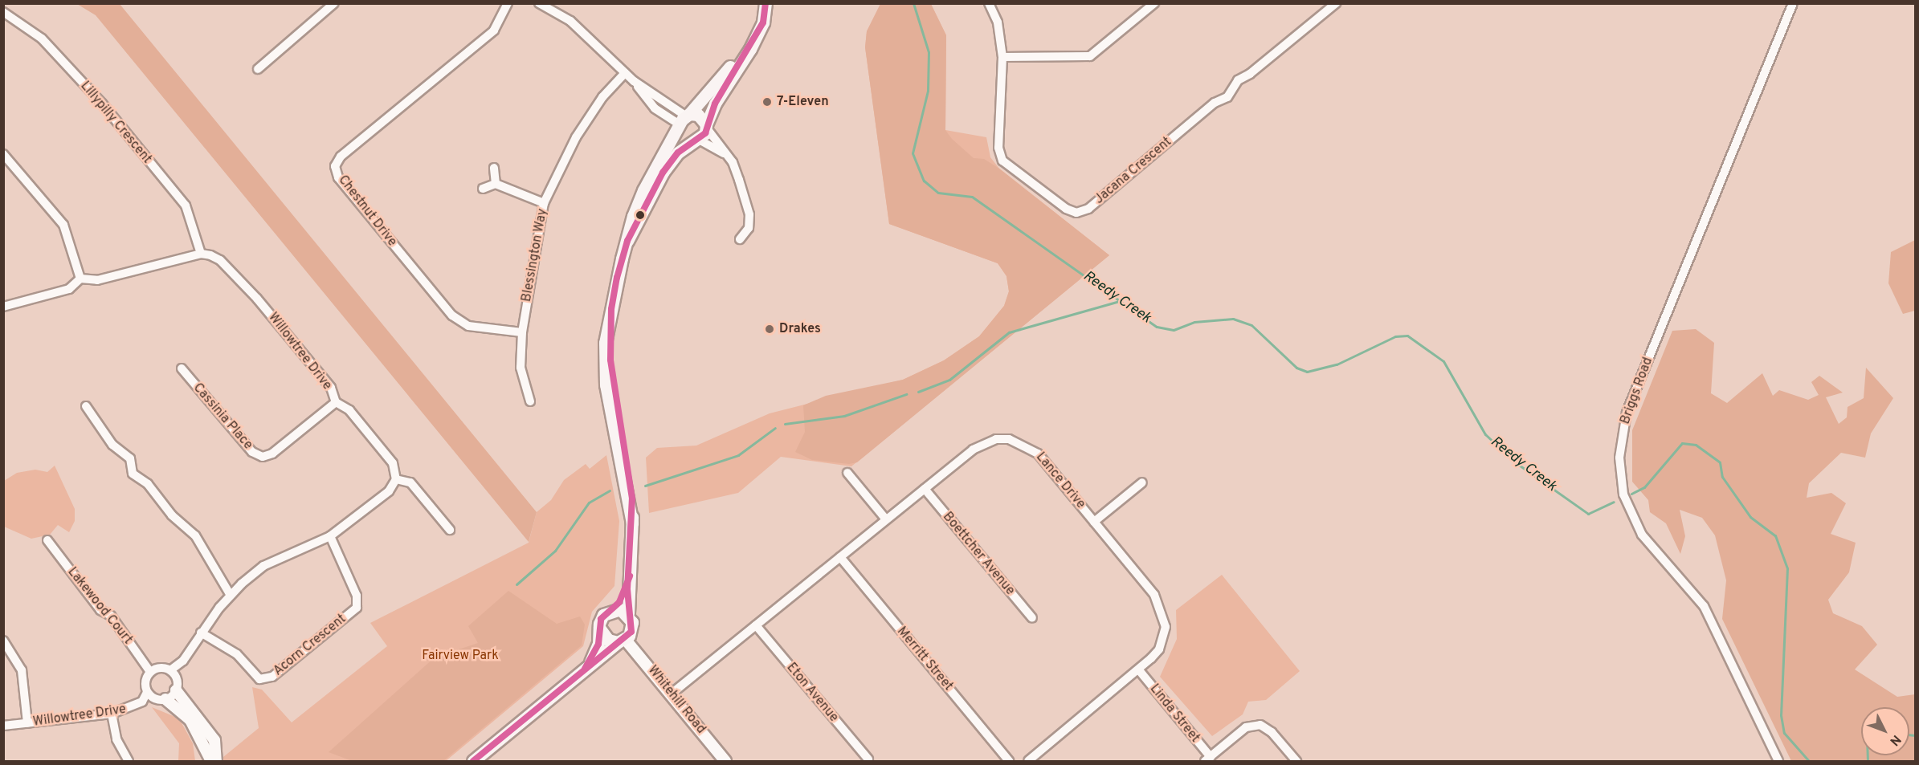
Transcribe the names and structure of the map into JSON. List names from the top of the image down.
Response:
{
  "streets": {
    "street": [
      "Lillypilly Crescent",
      "Jacana Crescent",
      "Chestnut Drive",
      "Blessington Way",
      "Willowtree Drive",
      "Briggs Road",
      "Cassinia Place",
      "Lance Drive",
      "Boettcher Avenue",
      "Lakewood Court",
      "Acorn Crescent",
      "Merritt Street",
      "Eton Avenue",
      "Whitehill Road",
      "Linda Street"
    ]
  },
  "crossings": [
    ["Lillypilly Crescent", "Willowtree Drive"],
    ["Chestnut Drive", "Blessington Way"],
    ["Willowtree Drive", "Cassinia Place"],
    ["Willowtree Drive", "Lakewood Court"],
    ["Lance Drive", "Boettcher Avenue"],
    ["Lance Drive", "Merritt Street"],
    ["Lance Drive", "Eton Avenue"],
    ["Lance Drive", "Whitehill Road"],
    ["Lance Drive", "Linda Street"]
  ],
  "water": ["Reedy Creek"],
  "parks": ["Fairview Park"],
  "places": ["7-Eleven", "Drakes"],
  "north": "bottom right"
}
